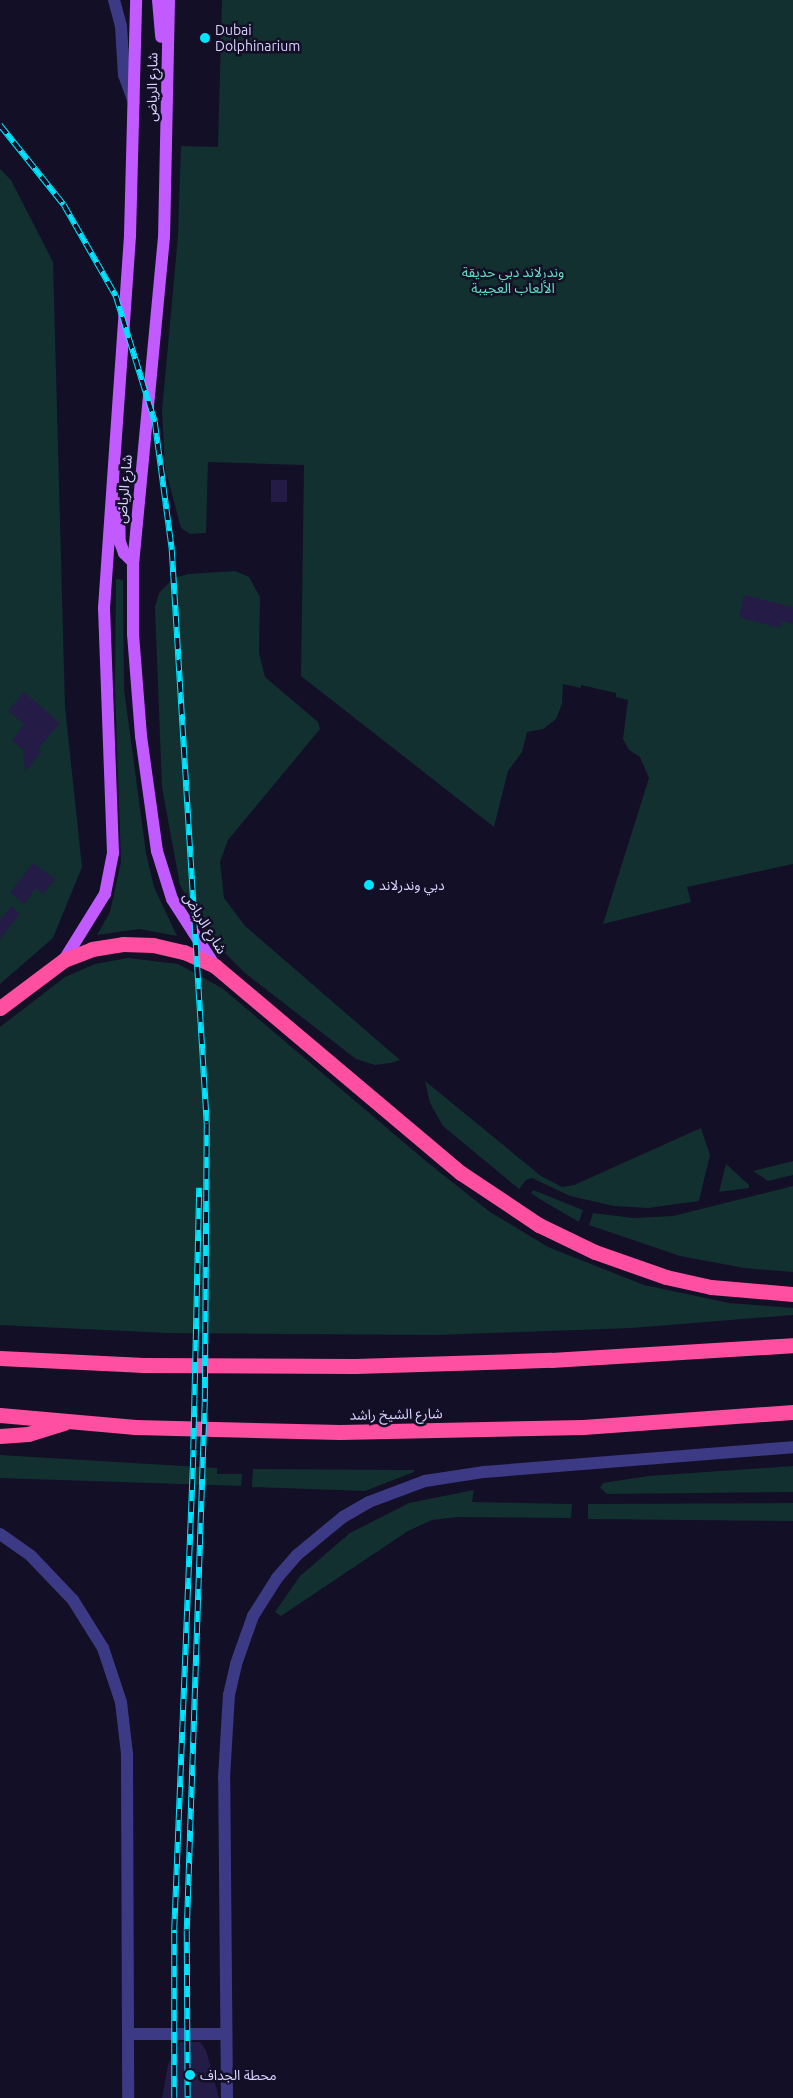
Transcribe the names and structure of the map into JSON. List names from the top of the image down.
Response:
{
  "streets": {
    "highway": ["شارع الشيخ راشد"],
    "main road": ["شارع الرياض"]
  },
  "parks": ["وندرلاند دبي حديقة الألعاب العجيبة"],
  "places": ["Dubai Dolphinarium", "دبي وندرلاند", "محطة الجداف"]
}
